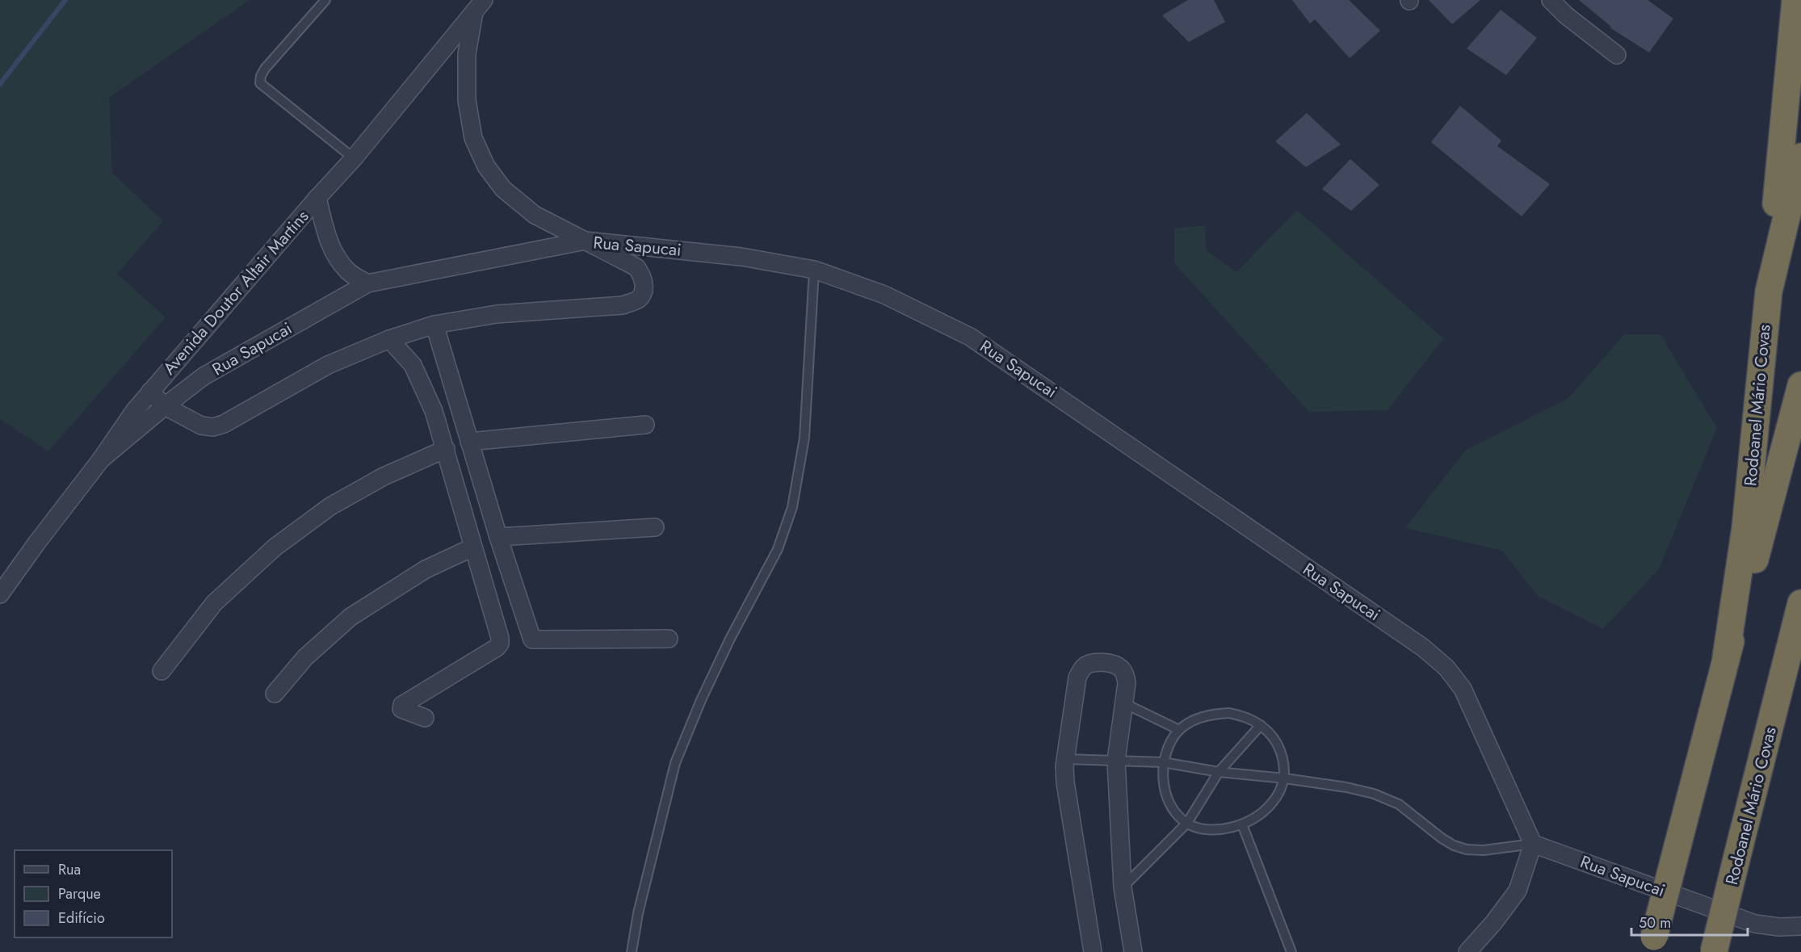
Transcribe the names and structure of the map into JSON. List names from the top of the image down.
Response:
{
  "streets": {
    "highway": ["Rodoanel Mário Covas"],
    "street": ["Rua Sapucai", "Avenida Doutor Altair Martins"]
  },
  "crossings": [
    ["Rua Sapucai", "Avenida Doutor Altair Martins"]
  ],
  "legend": ["Rua", "Parque", "Edifício"],
  "scale_bar": "50 m"
}
